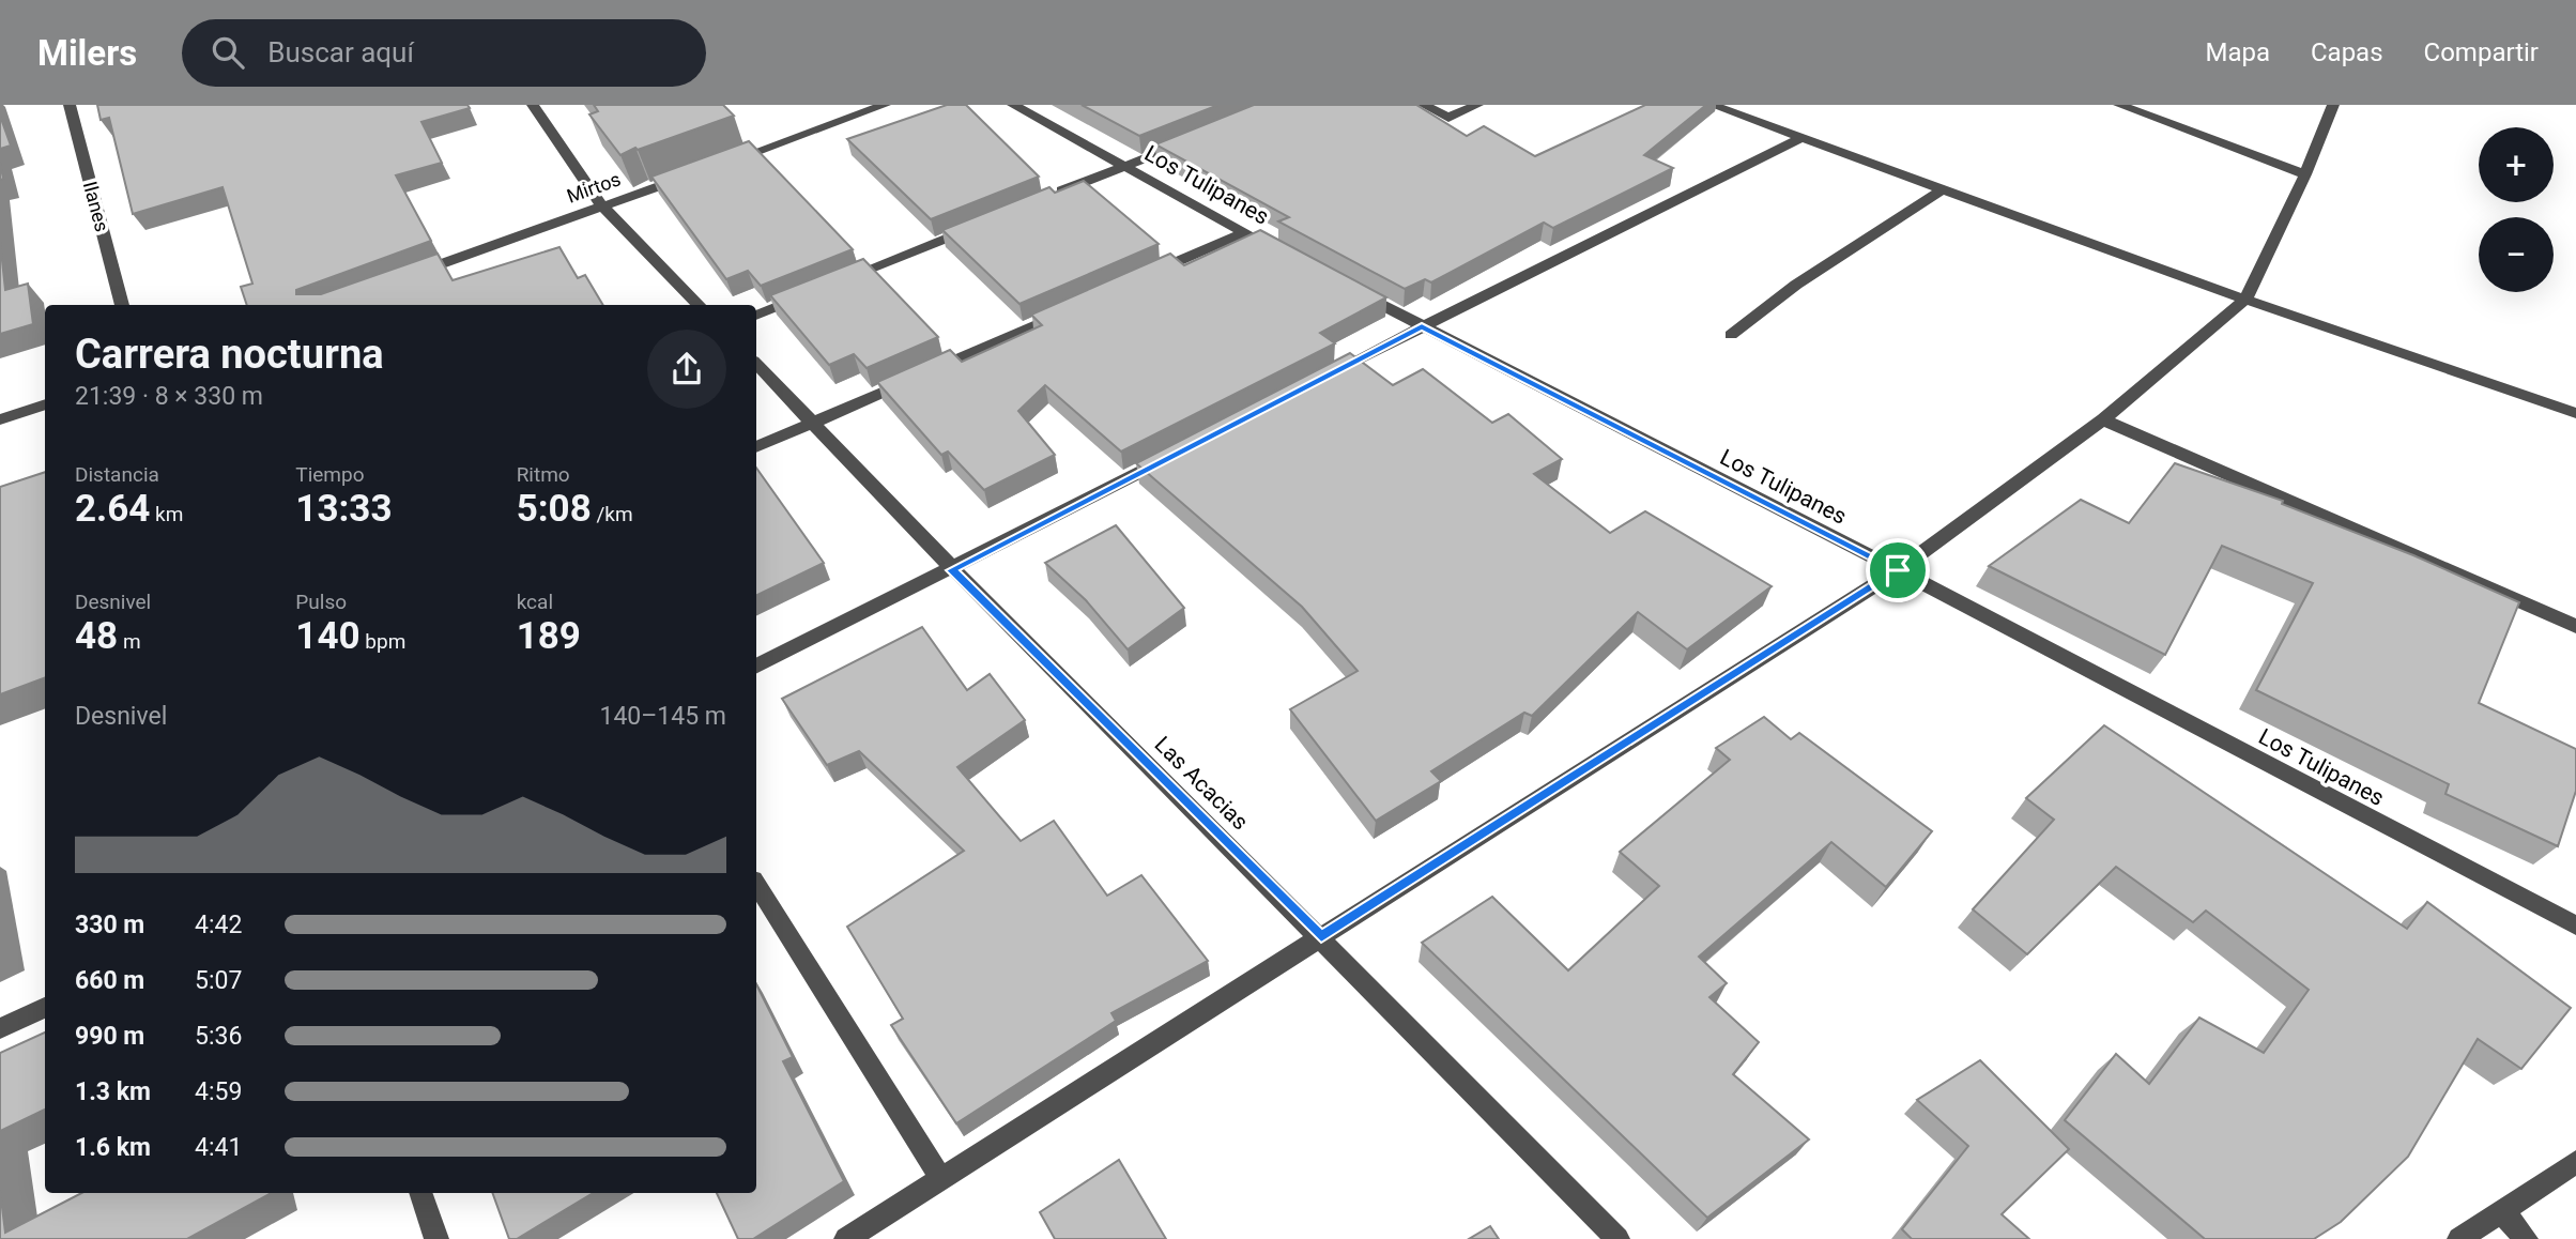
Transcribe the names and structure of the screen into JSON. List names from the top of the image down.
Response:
{
  "streets": {
    "street": [
      "Los Tulipanes",
      "Mirtos",
      "Ilanes",
      "Las Acacias"
    ]
  },
  "page": {
    "header": "Milers",
    "search": "Buscar aquí",
    "nav": ["Mapa", "Capas", "Compartir"],
    "map_buttons": ["+", "−"],
    "heading": ["Carrera nocturna", "21:39 · 8 × 330 m"],
    "stats": [
      ["Distancia", "2.64 km"],
      ["Tiempo", "13:33"],
      ["Ritmo", "5:08 /km"],
      ["Desnivel", "48 m"],
      ["Pulso", "140 bpm"],
      ["kcal", "189"]
    ],
    "chart": ["Desnivel", "140–145 m"],
    "list": [
      {
        "name": "330 m",
        "note": "4:42"
      },
      {
        "name": "660 m",
        "note": "5:07"
      },
      {
        "name": "990 m",
        "note": "5:36"
      },
      {
        "name": "1.3 km",
        "note": "4:59"
      },
      {
        "name": "1.6 km",
        "note": "4:41"
      }
    ]
  }
}
